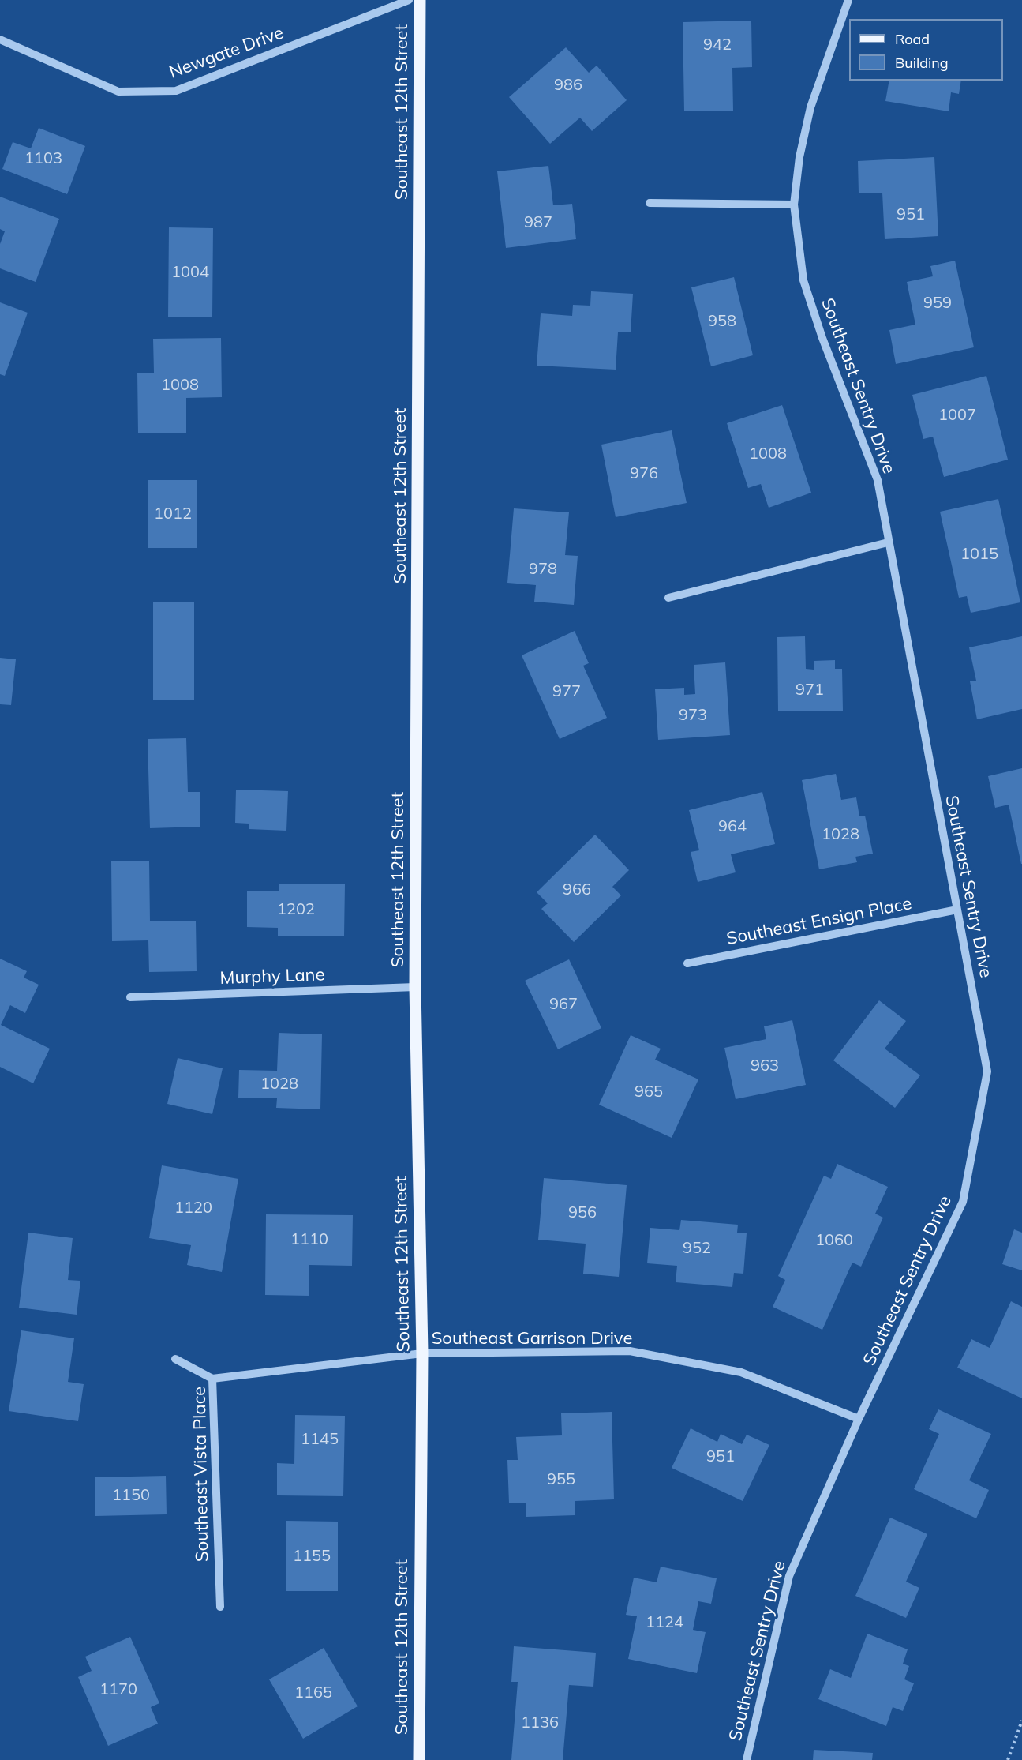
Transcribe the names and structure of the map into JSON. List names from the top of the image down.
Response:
{
  "streets": {
    "main road": ["Southeast 12th Street"],
    "street": [
      "Newgate Drive",
      "Southeast Sentry Drive",
      "Southeast Ensign Place",
      "Murphy Lane",
      "Southeast Garrison Drive",
      "Southeast Vista Place"
    ]
  },
  "crossings": [
    ["Southeast 12th Street", "Murphy Lane"],
    ["Southeast 12th Street", "Southeast Garrison Drive"],
    ["Southeast 12th Street", "Southeast Vista Place"],
    ["Southeast Sentry Drive", "Southeast Ensign Place"],
    ["Southeast Sentry Drive", "Southeast Garrison Drive"],
    ["Southeast Garrison Drive", "Southeast Vista Place"]
  ],
  "house_numbers": [
    "942",
    "986",
    "1103",
    "951",
    "987",
    "1004",
    "959",
    "958",
    "1008",
    "1007",
    "1008",
    "976",
    "1012",
    "1015",
    "978",
    "971",
    "977",
    "973",
    "964",
    "1028",
    "966",
    "1202",
    "967",
    "963",
    "1028",
    "965",
    "1120",
    "956",
    "1110",
    "1060",
    "952",
    "1145",
    "951",
    "955",
    "1150",
    "1155",
    "1124",
    "1170",
    "1165",
    "1136"
  ],
  "legend": ["Road", "Building"]
}
